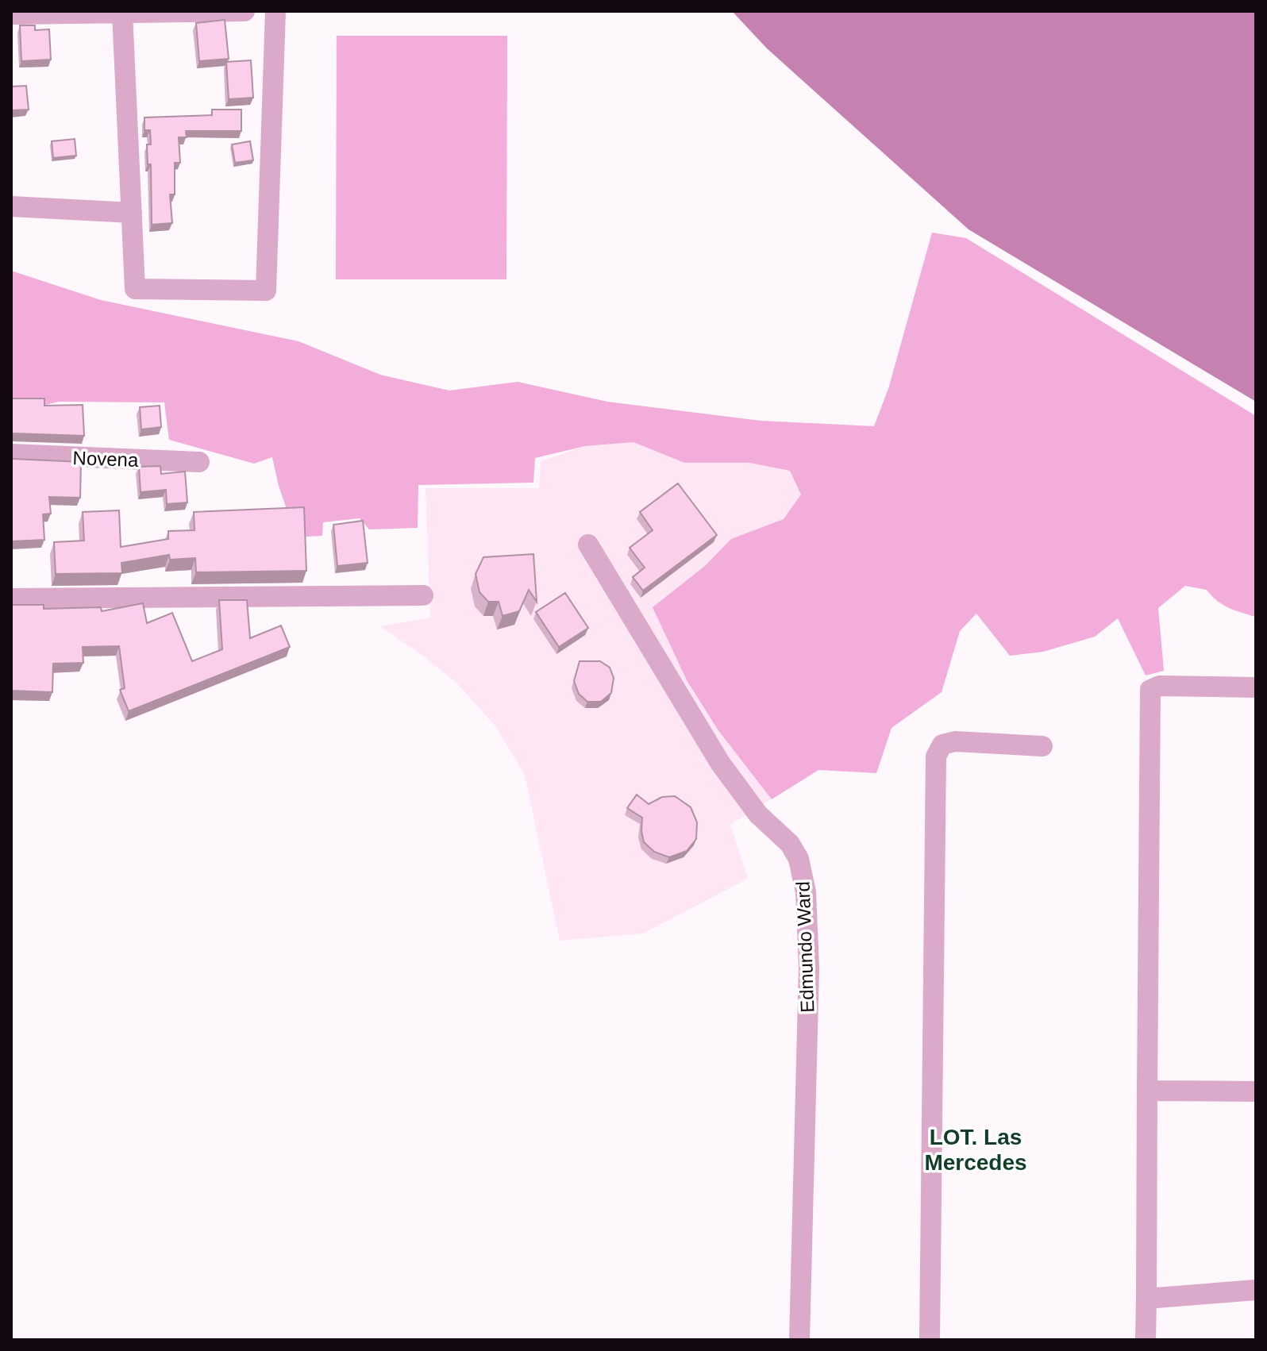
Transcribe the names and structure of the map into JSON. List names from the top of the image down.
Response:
{
  "streets": {
    "street": ["Novena", "Edmundo Ward"]
  },
  "districts": ["LOT. Las Mercedes"]
}
